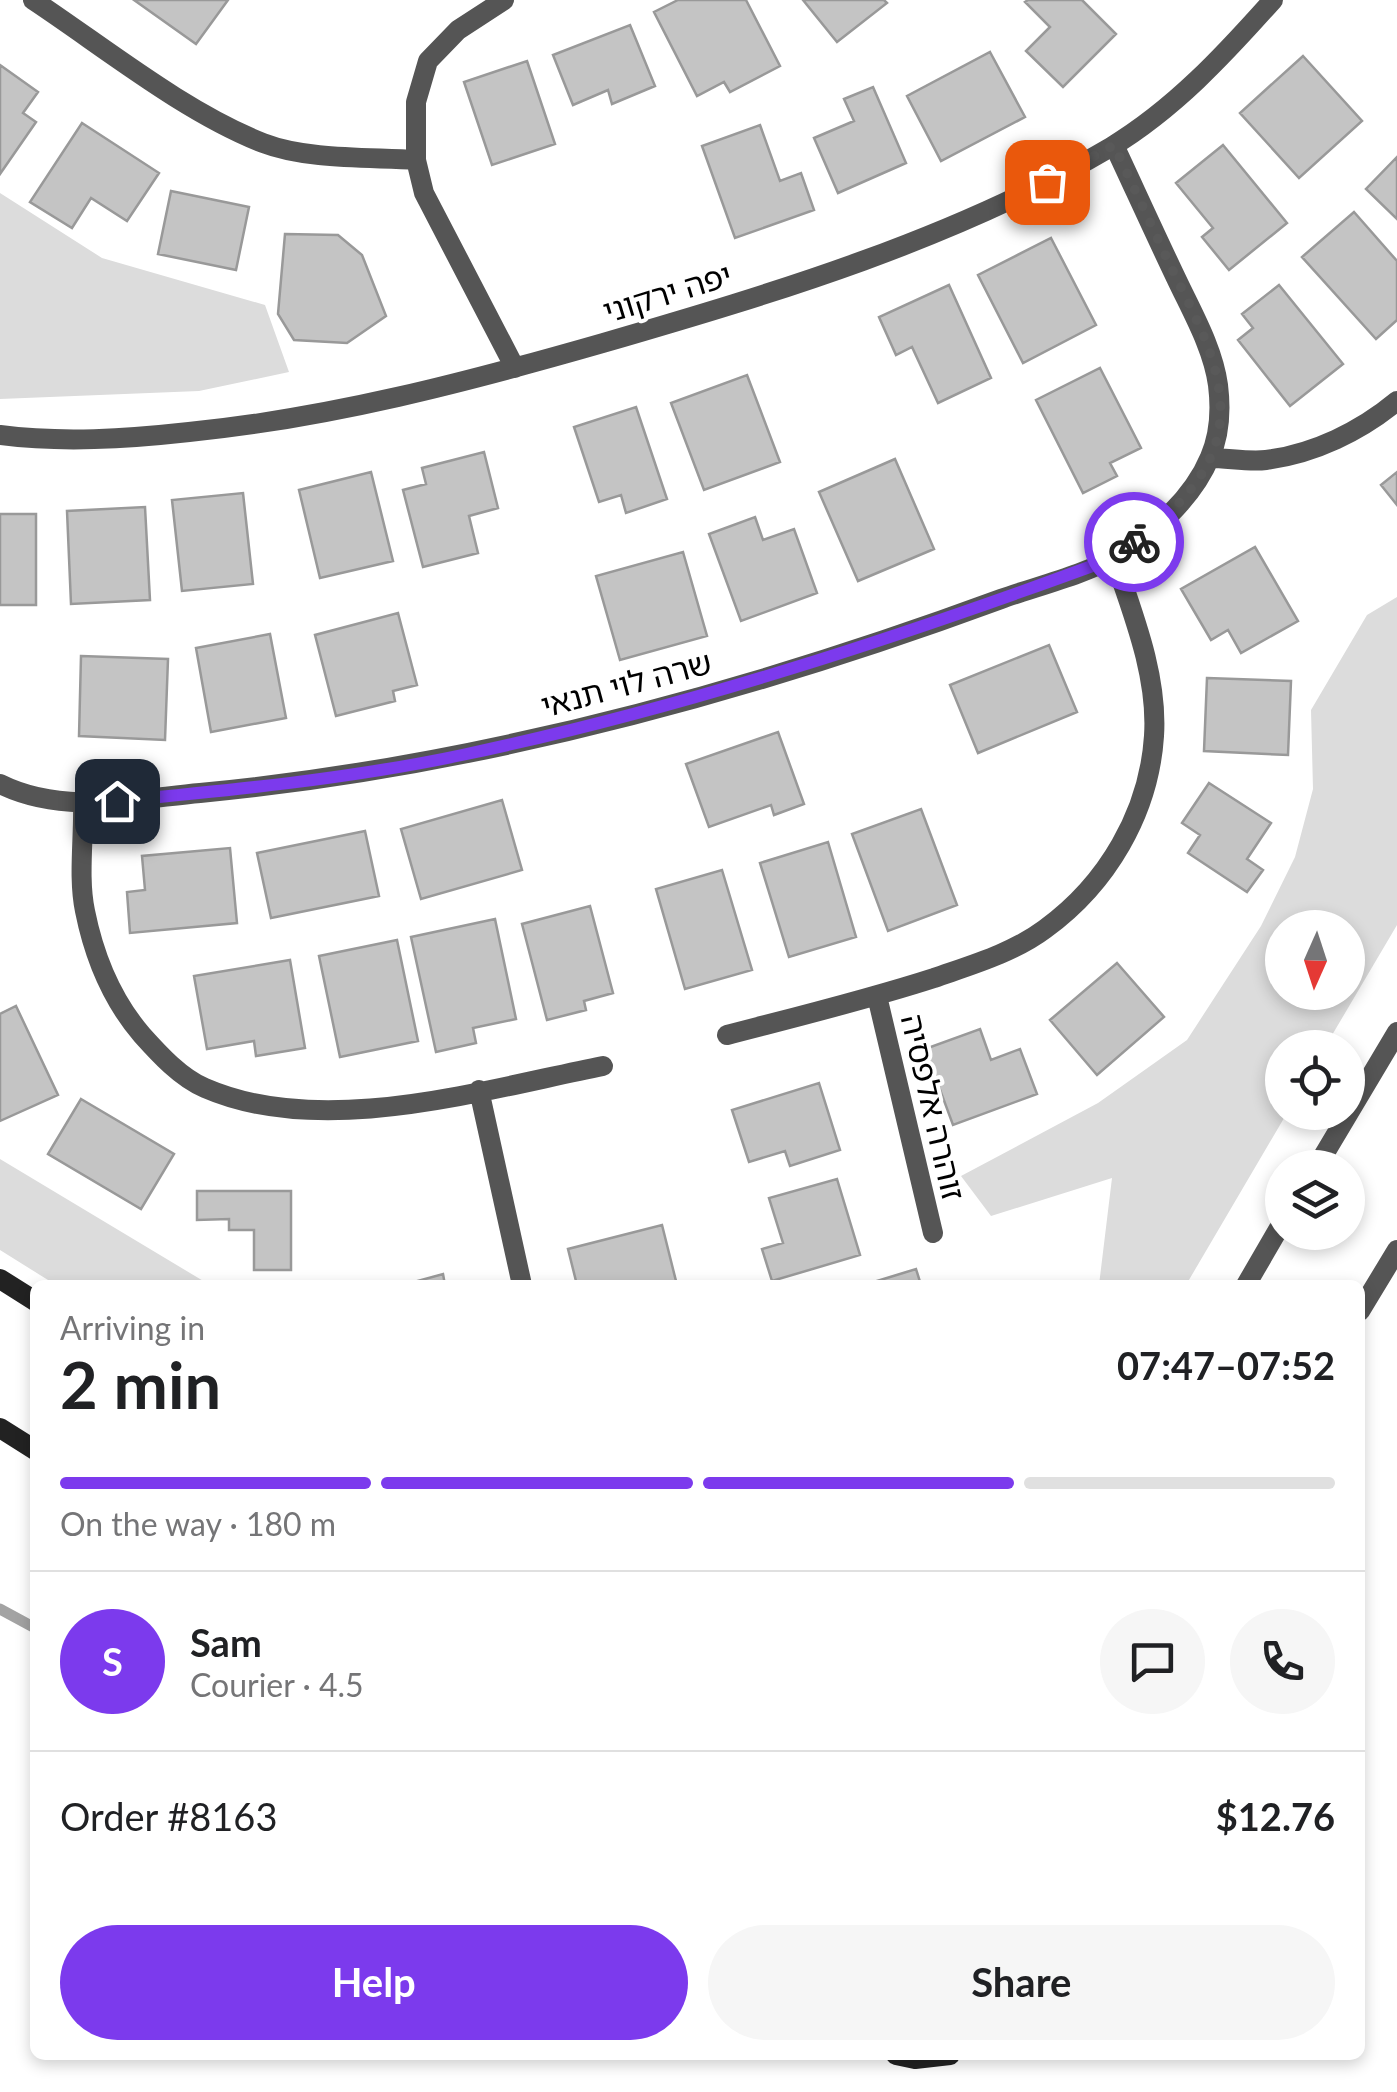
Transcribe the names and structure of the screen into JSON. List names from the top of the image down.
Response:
{
  "streets": {
    "street": ["יפה ירקוני", "שרה לוי תנאי", "זוהרה אלפסיה"]
  },
  "crossings": [
    ["יפה ירקוני", "שרה לוי תנאי"],
    ["שרה לוי תנאי", "זוהרה אלפסיה"]
  ],
  "north": "bottom",
  "page": {
    "heading": ["2 min", "Arriving in", "07:47–07:52"],
    "panel": [
      "Sam",
      "Courier · 4.5",
      "Order #8163",
      "$12.76"
    ],
    "bar": "On the way · 180 m",
    "round": "S",
    "buttons": ["Help", "Share"]
  }
}
